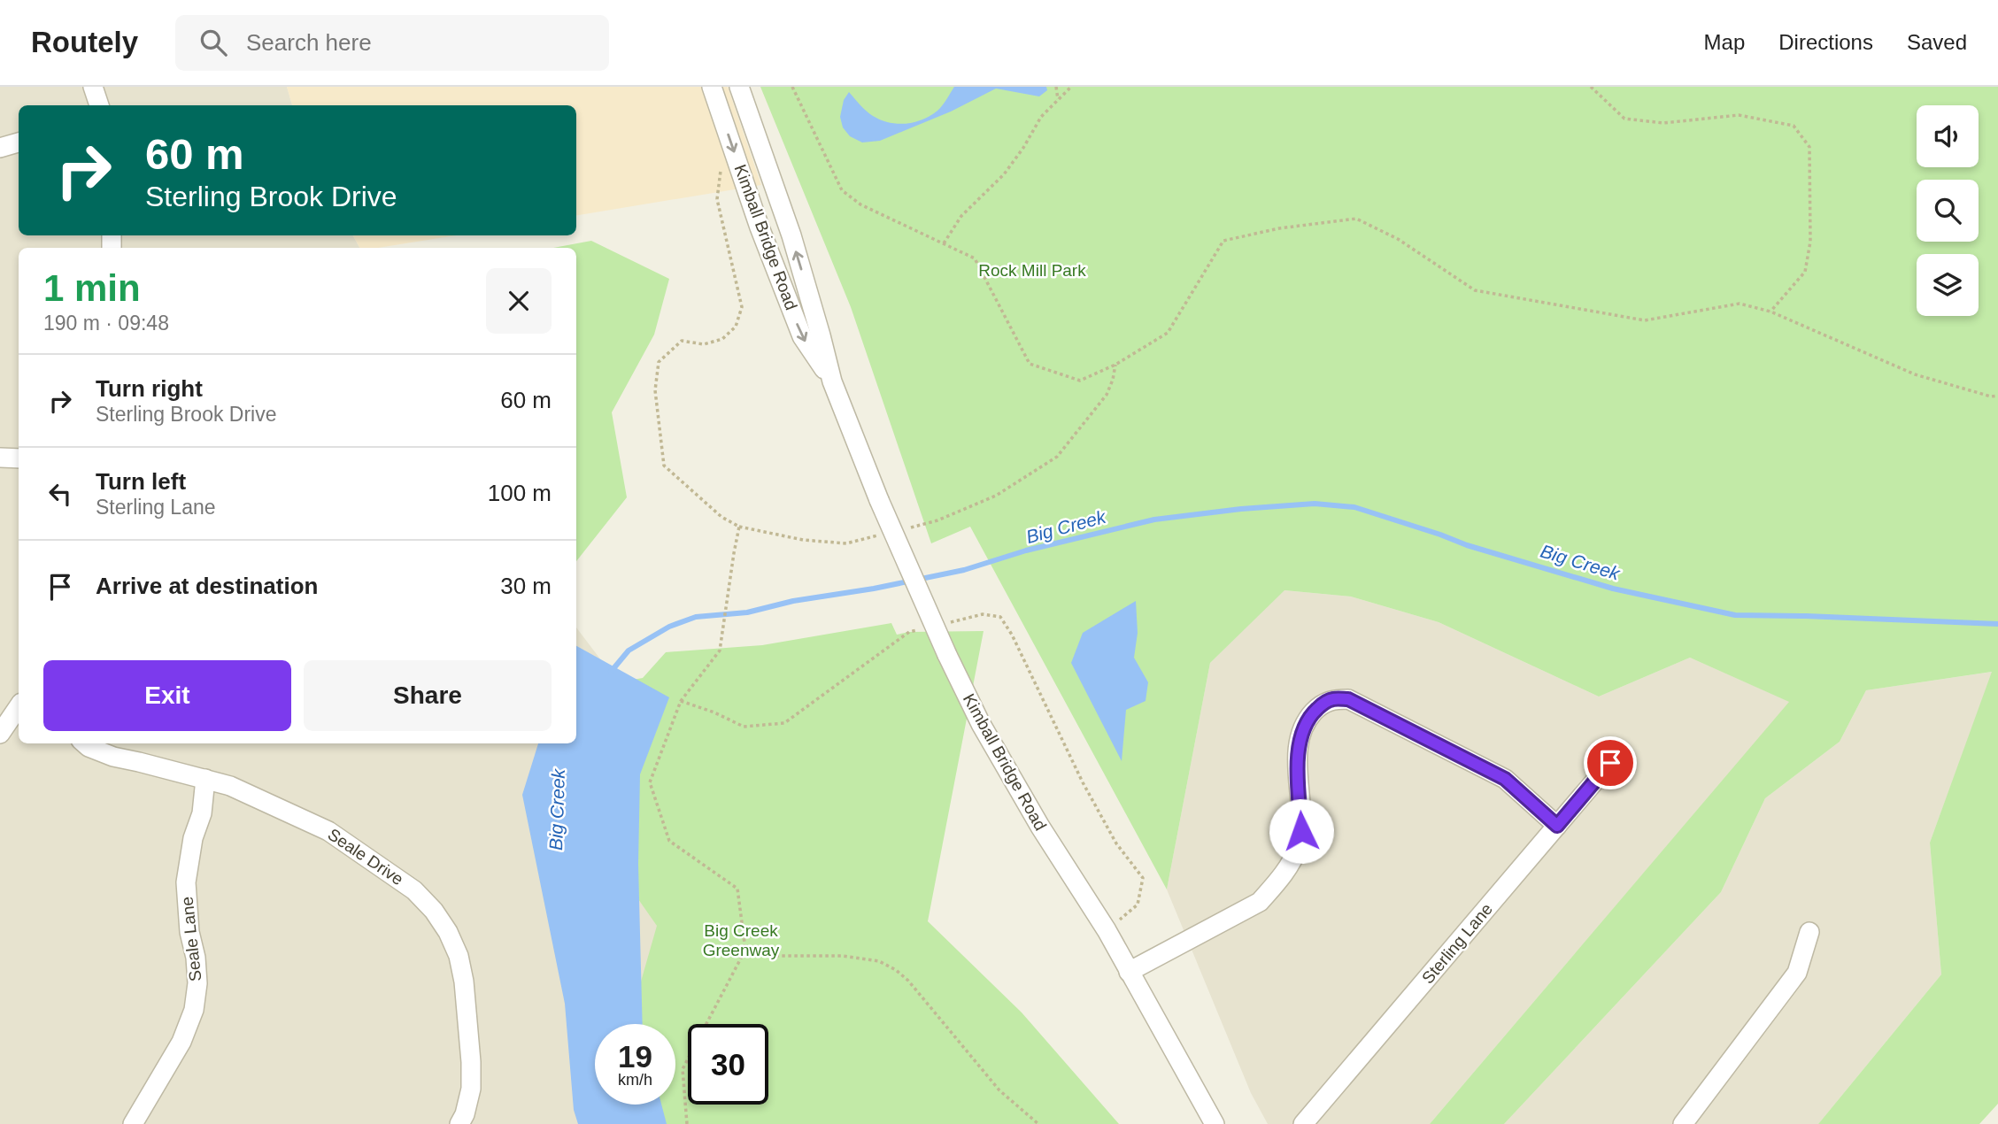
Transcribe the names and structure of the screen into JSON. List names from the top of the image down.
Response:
{
  "streets": {
    "street": [
      "Kimball Bridge Road",
      "Seale Drive",
      "Seale Lane",
      "Sterling Lane"
    ]
  },
  "crossings": [
    ["Seale Drive", "Seale Lane"]
  ],
  "water": ["Big Creek"],
  "parks": ["Rock Mill Park", "Big Creek Greenway"],
  "page": {
    "header": "Routely",
    "search": "Search here",
    "nav": ["Map", "Directions", "Saved"],
    "turn": ["60 m", "Sterling Brook Drive"],
    "heading": ["1 min", "190 m · 09:48"],
    "list": [
      {
        "name": "Turn right",
        "note": "Sterling Brook Drive",
        "value": "60 m"
      },
      {
        "name": "Turn left",
        "note": "Sterling Lane",
        "value": "100 m"
      },
      {
        "name": "Arrive at destination",
        "value": "30 m"
      }
    ],
    "buttons": ["Exit", "Share"],
    "speed": "19 km/h",
    "limit": "30"
  }
}
